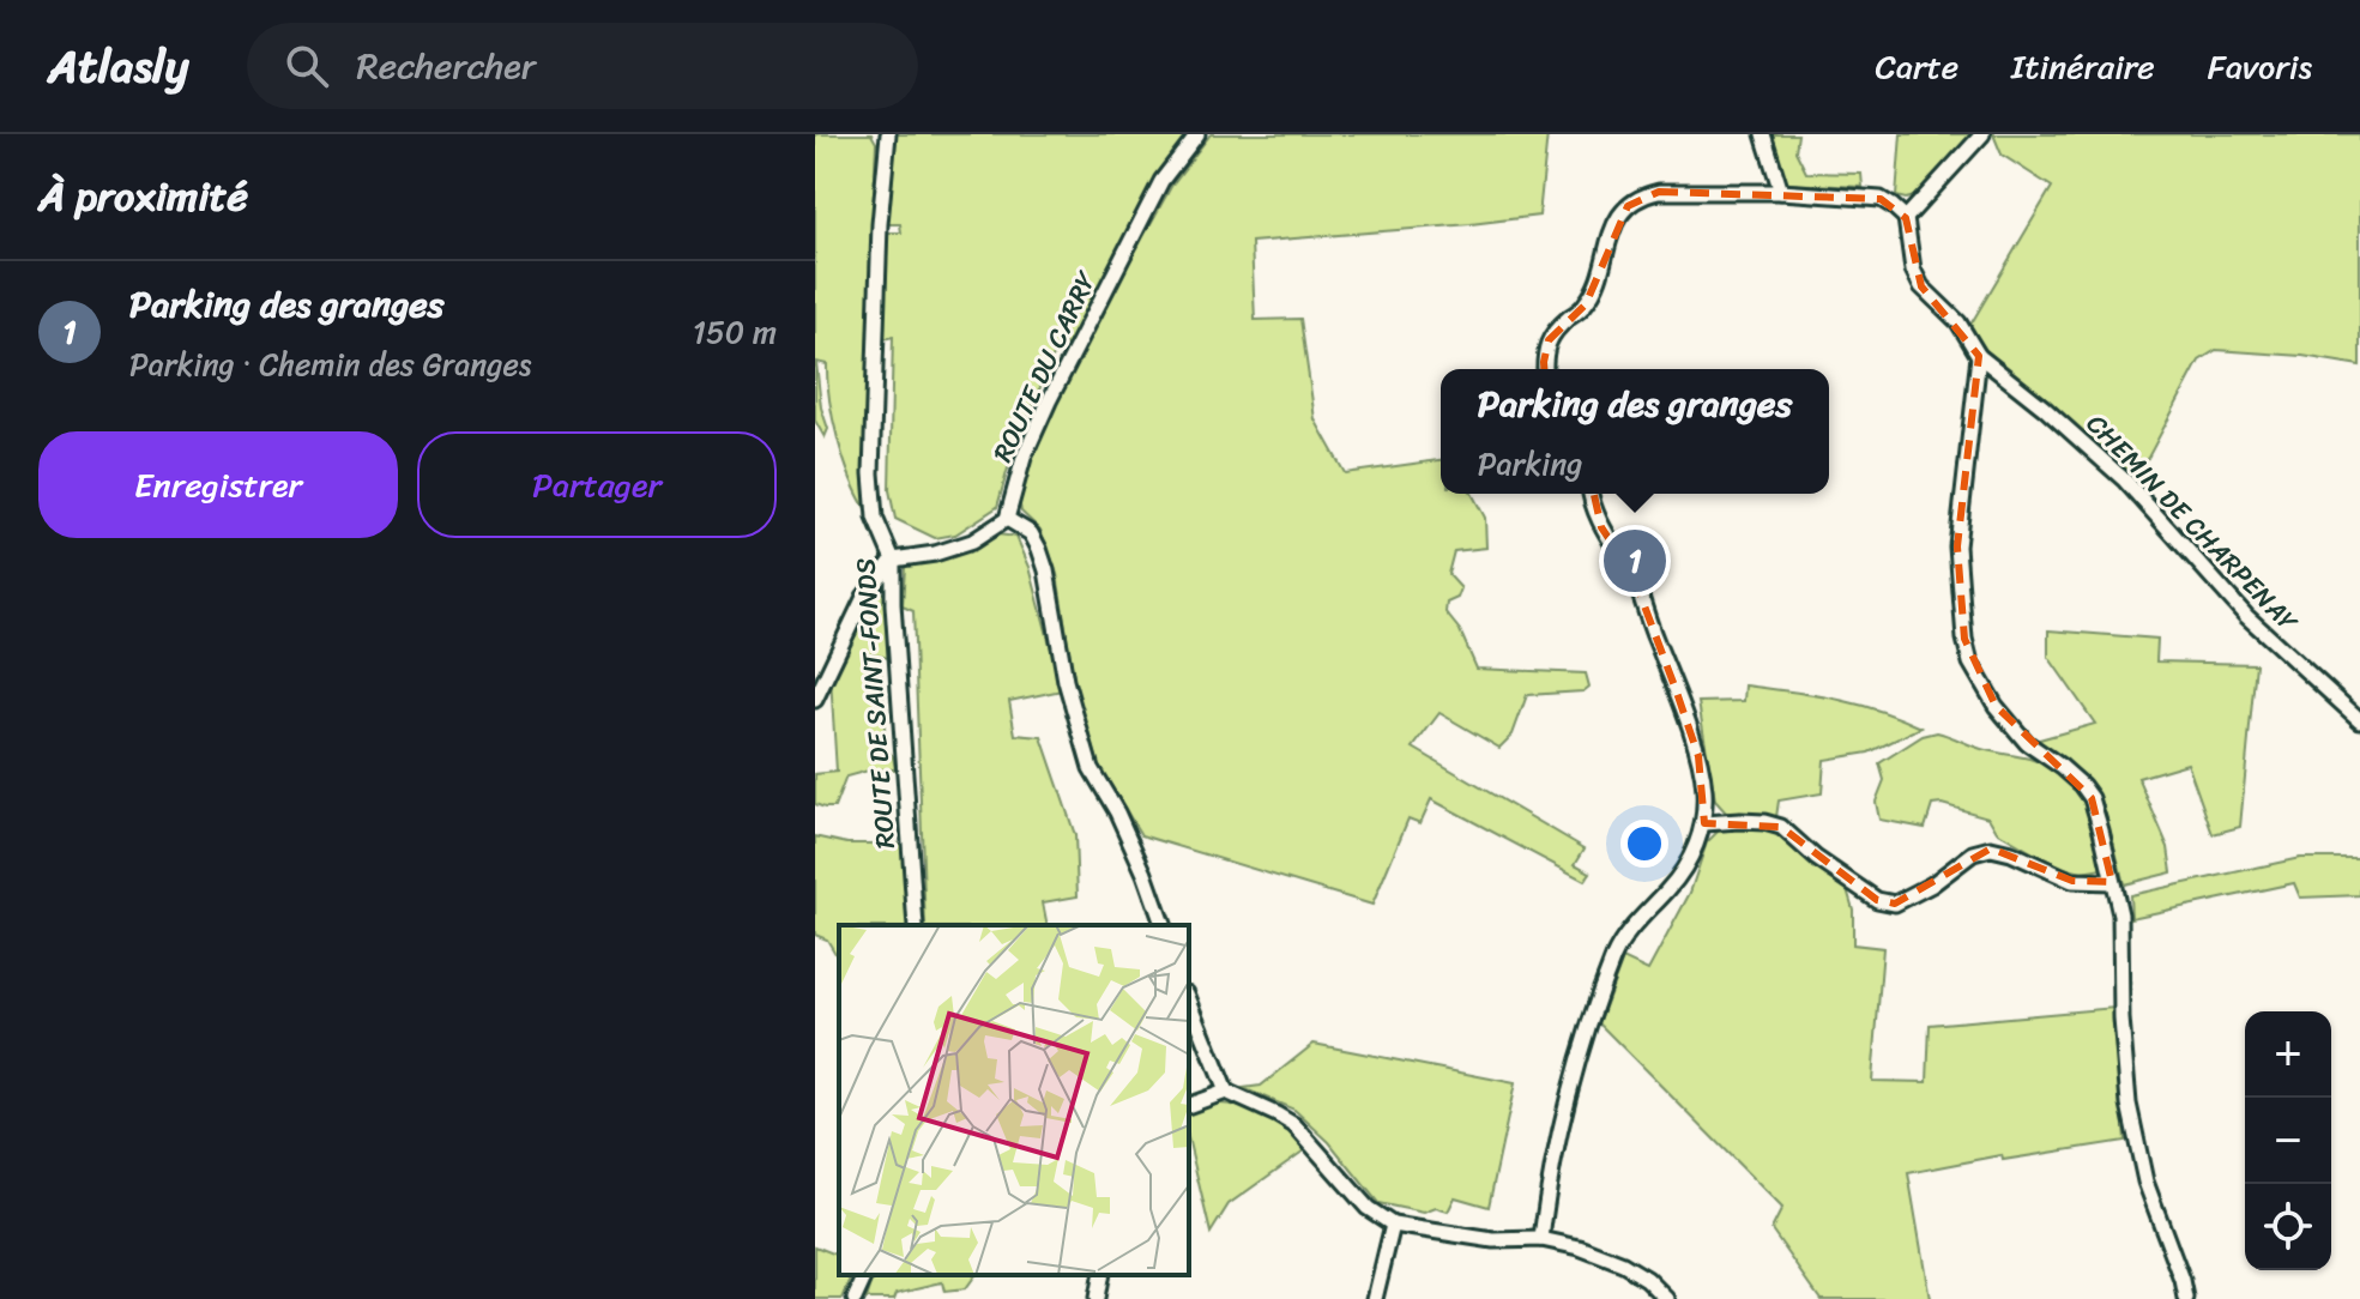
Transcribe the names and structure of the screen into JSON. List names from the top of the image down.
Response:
{
  "streets": {
    "street": ["ROUTE DU CARRY", "CHEMIN DE CHARPENAY", "ROUTE DE SAINT-FONDS"]
  },
  "page": {
    "header": "Atlasly",
    "search": "Rechercher",
    "nav": ["Carte", "Itinéraire", "Favoris"],
    "heading": "À proximité",
    "list": [
      {
        "mark": "1",
        "name": "Parking des granges",
        "note": "Parking · Chemin des Granges",
        "value": "150 m"
      }
    ],
    "popup": ["Parking des granges", "Parking"],
    "buttons": ["Enregistrer", "Partager"],
    "pins": "1",
    "map_buttons": ["+", "−"]
  }
}
